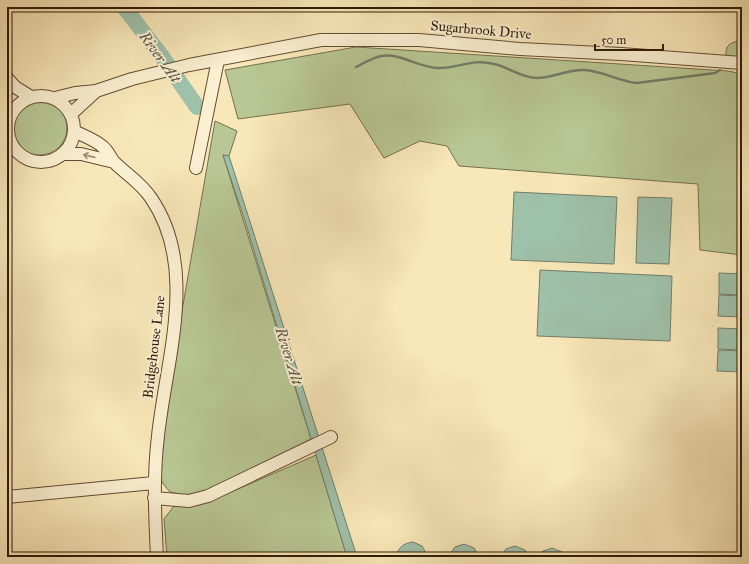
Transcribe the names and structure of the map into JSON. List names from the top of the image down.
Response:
{
  "streets": {
    "street": ["Sugarbrook Drive", "Bridgehouse Lane"]
  },
  "water": ["River Alt"],
  "scale_bar": "50 m"
}
